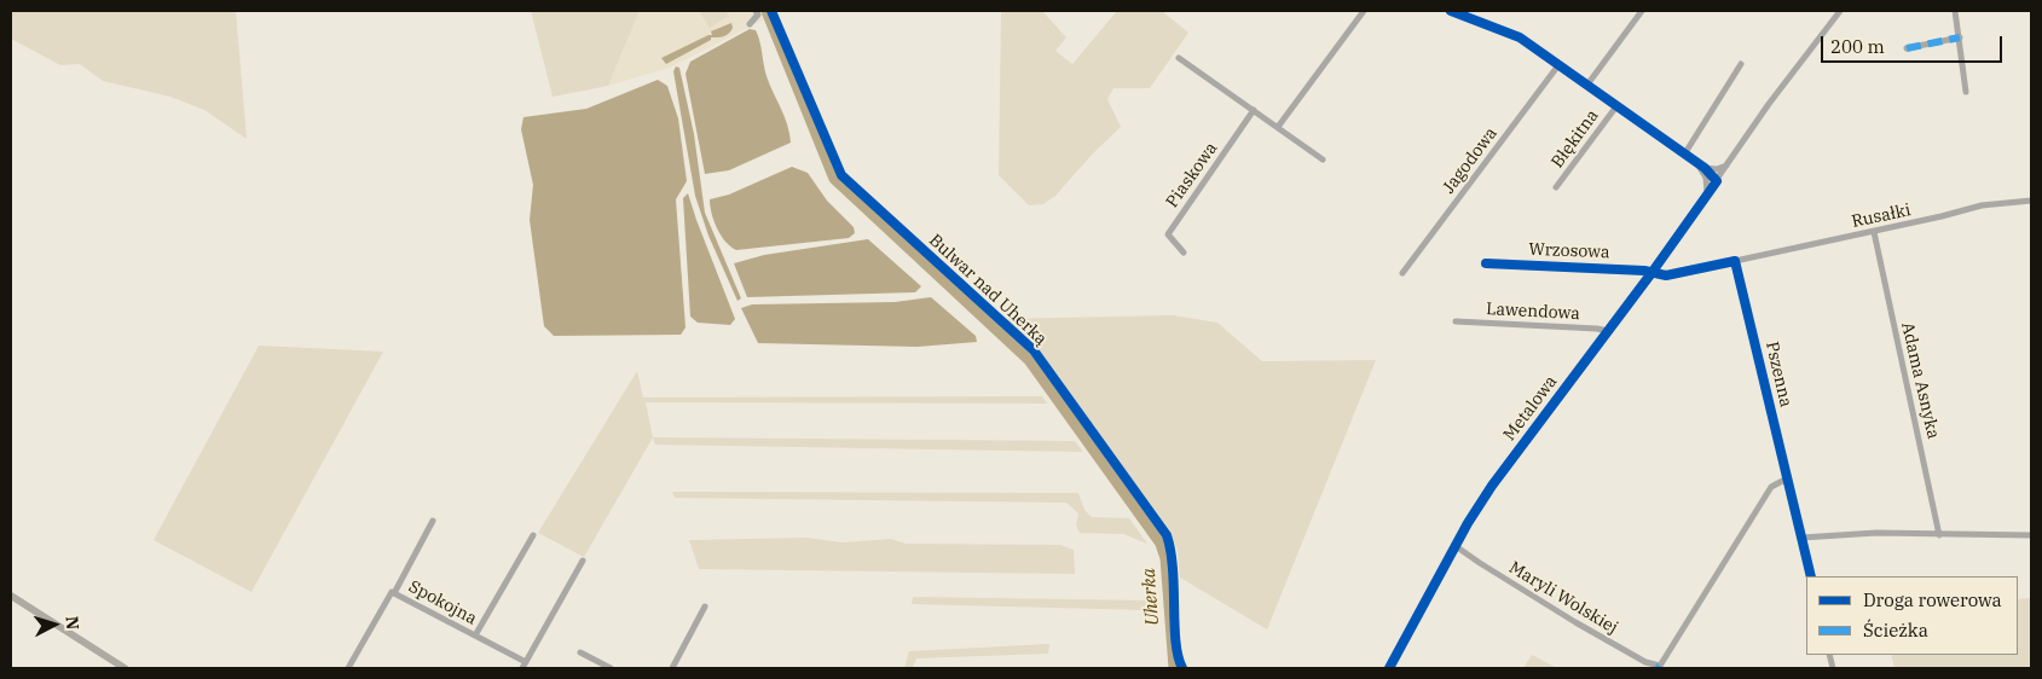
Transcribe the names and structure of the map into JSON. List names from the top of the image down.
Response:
{
  "streets": {
    "street": [
      "Błękitna",
      "Jagodowa",
      "Piaskowa",
      "Rusałki",
      "Wrzosowa",
      "Lawendowa",
      "Pszenna",
      "Adama Asnyka",
      "Metalowa",
      "Maryli Wolskiej",
      "Spokojna"
    ],
    "cycle path": ["Bulwar nad Uherką"]
  },
  "crossings": [
    ["Rusałki", "Pszenna"],
    ["Rusałki", "Adama Asnyka"],
    ["Wrzosowa", "Metalowa"],
    ["Lawendowa", "Metalowa"],
    ["Pszenna", "Maryli Wolskiej"],
    ["Metalowa", "Maryli Wolskiej"]
  ],
  "water": ["Uherka"],
  "legend": ["Droga rowerowa", "Ścieżka"],
  "scale_bar": "200 m",
  "north": "right"
}
